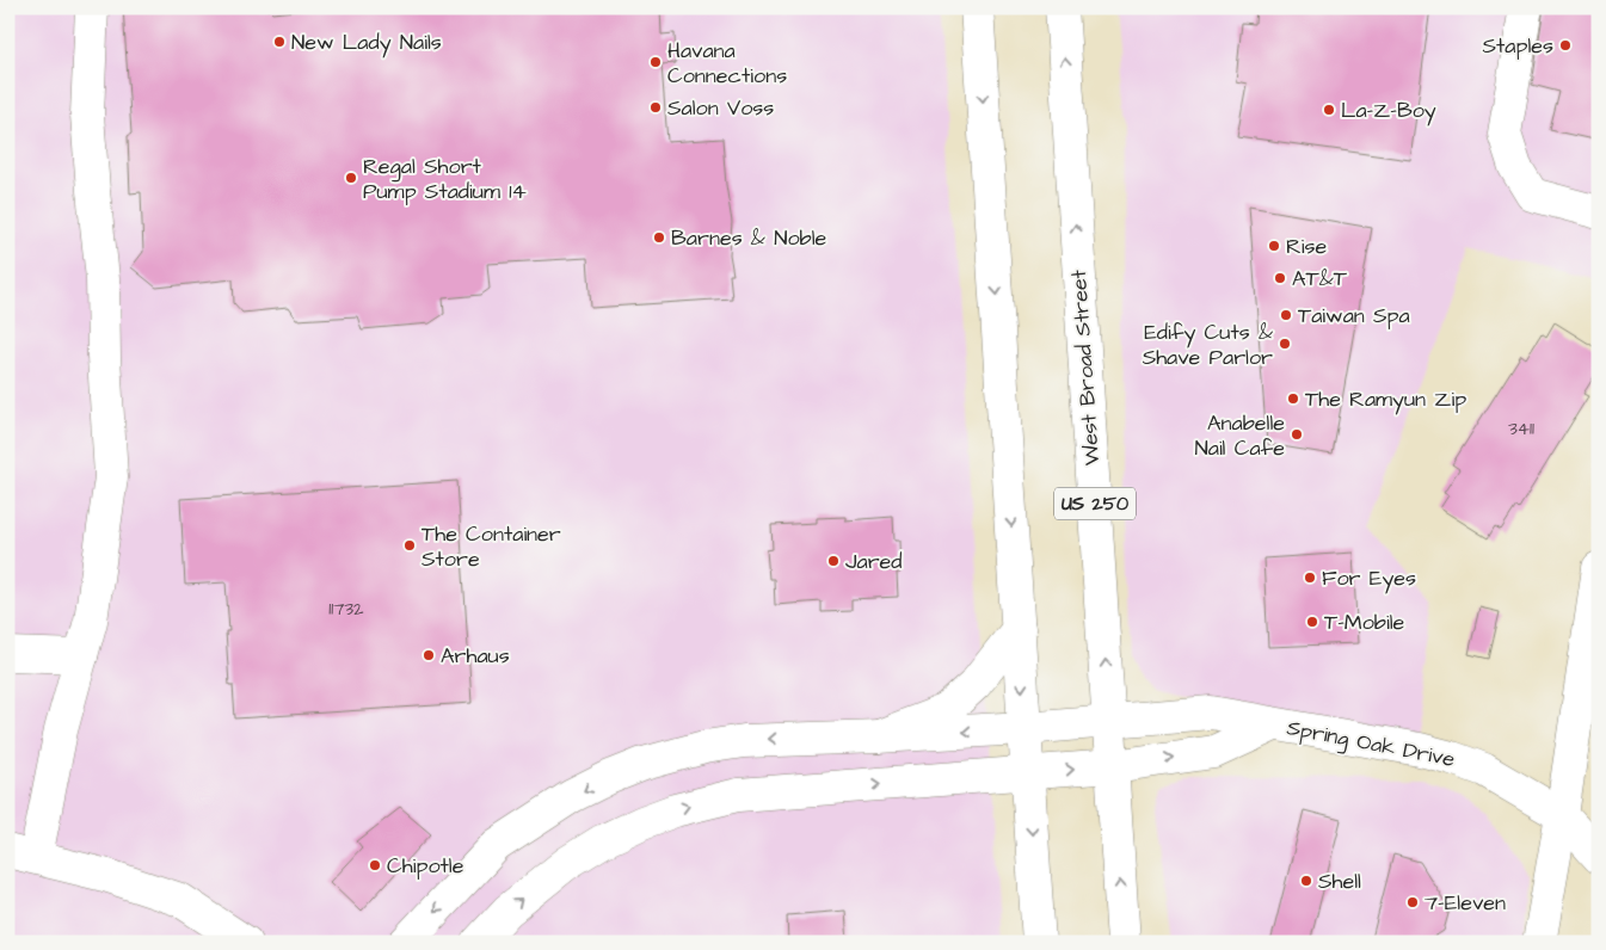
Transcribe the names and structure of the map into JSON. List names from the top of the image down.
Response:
{
  "streets": {
    "street": ["West Broad Street", "US 250", "Spring Oak Drive"]
  },
  "crossings": [
    ["West Broad Street", "Spring Oak Drive"]
  ],
  "places": [
    "New Lady Nails",
    "Staples",
    "Havana Connections",
    "Salon Voss",
    "La-Z-Boy",
    "Regal Short Pump Stadium 14",
    "Barnes & Noble",
    "Rise",
    "AT&T",
    "Taiwan Spa",
    "Edify Cuts & Shave Parlor",
    "The Ramyun Zip",
    "Anabelle Nail Cafe",
    "The Container Store",
    "Jared",
    "For Eyes",
    "T-Mobile",
    "Arhaus",
    "Chipotle",
    "Shell",
    "7-Eleven"
  ],
  "house_numbers": ["3411", "11732"]
}
